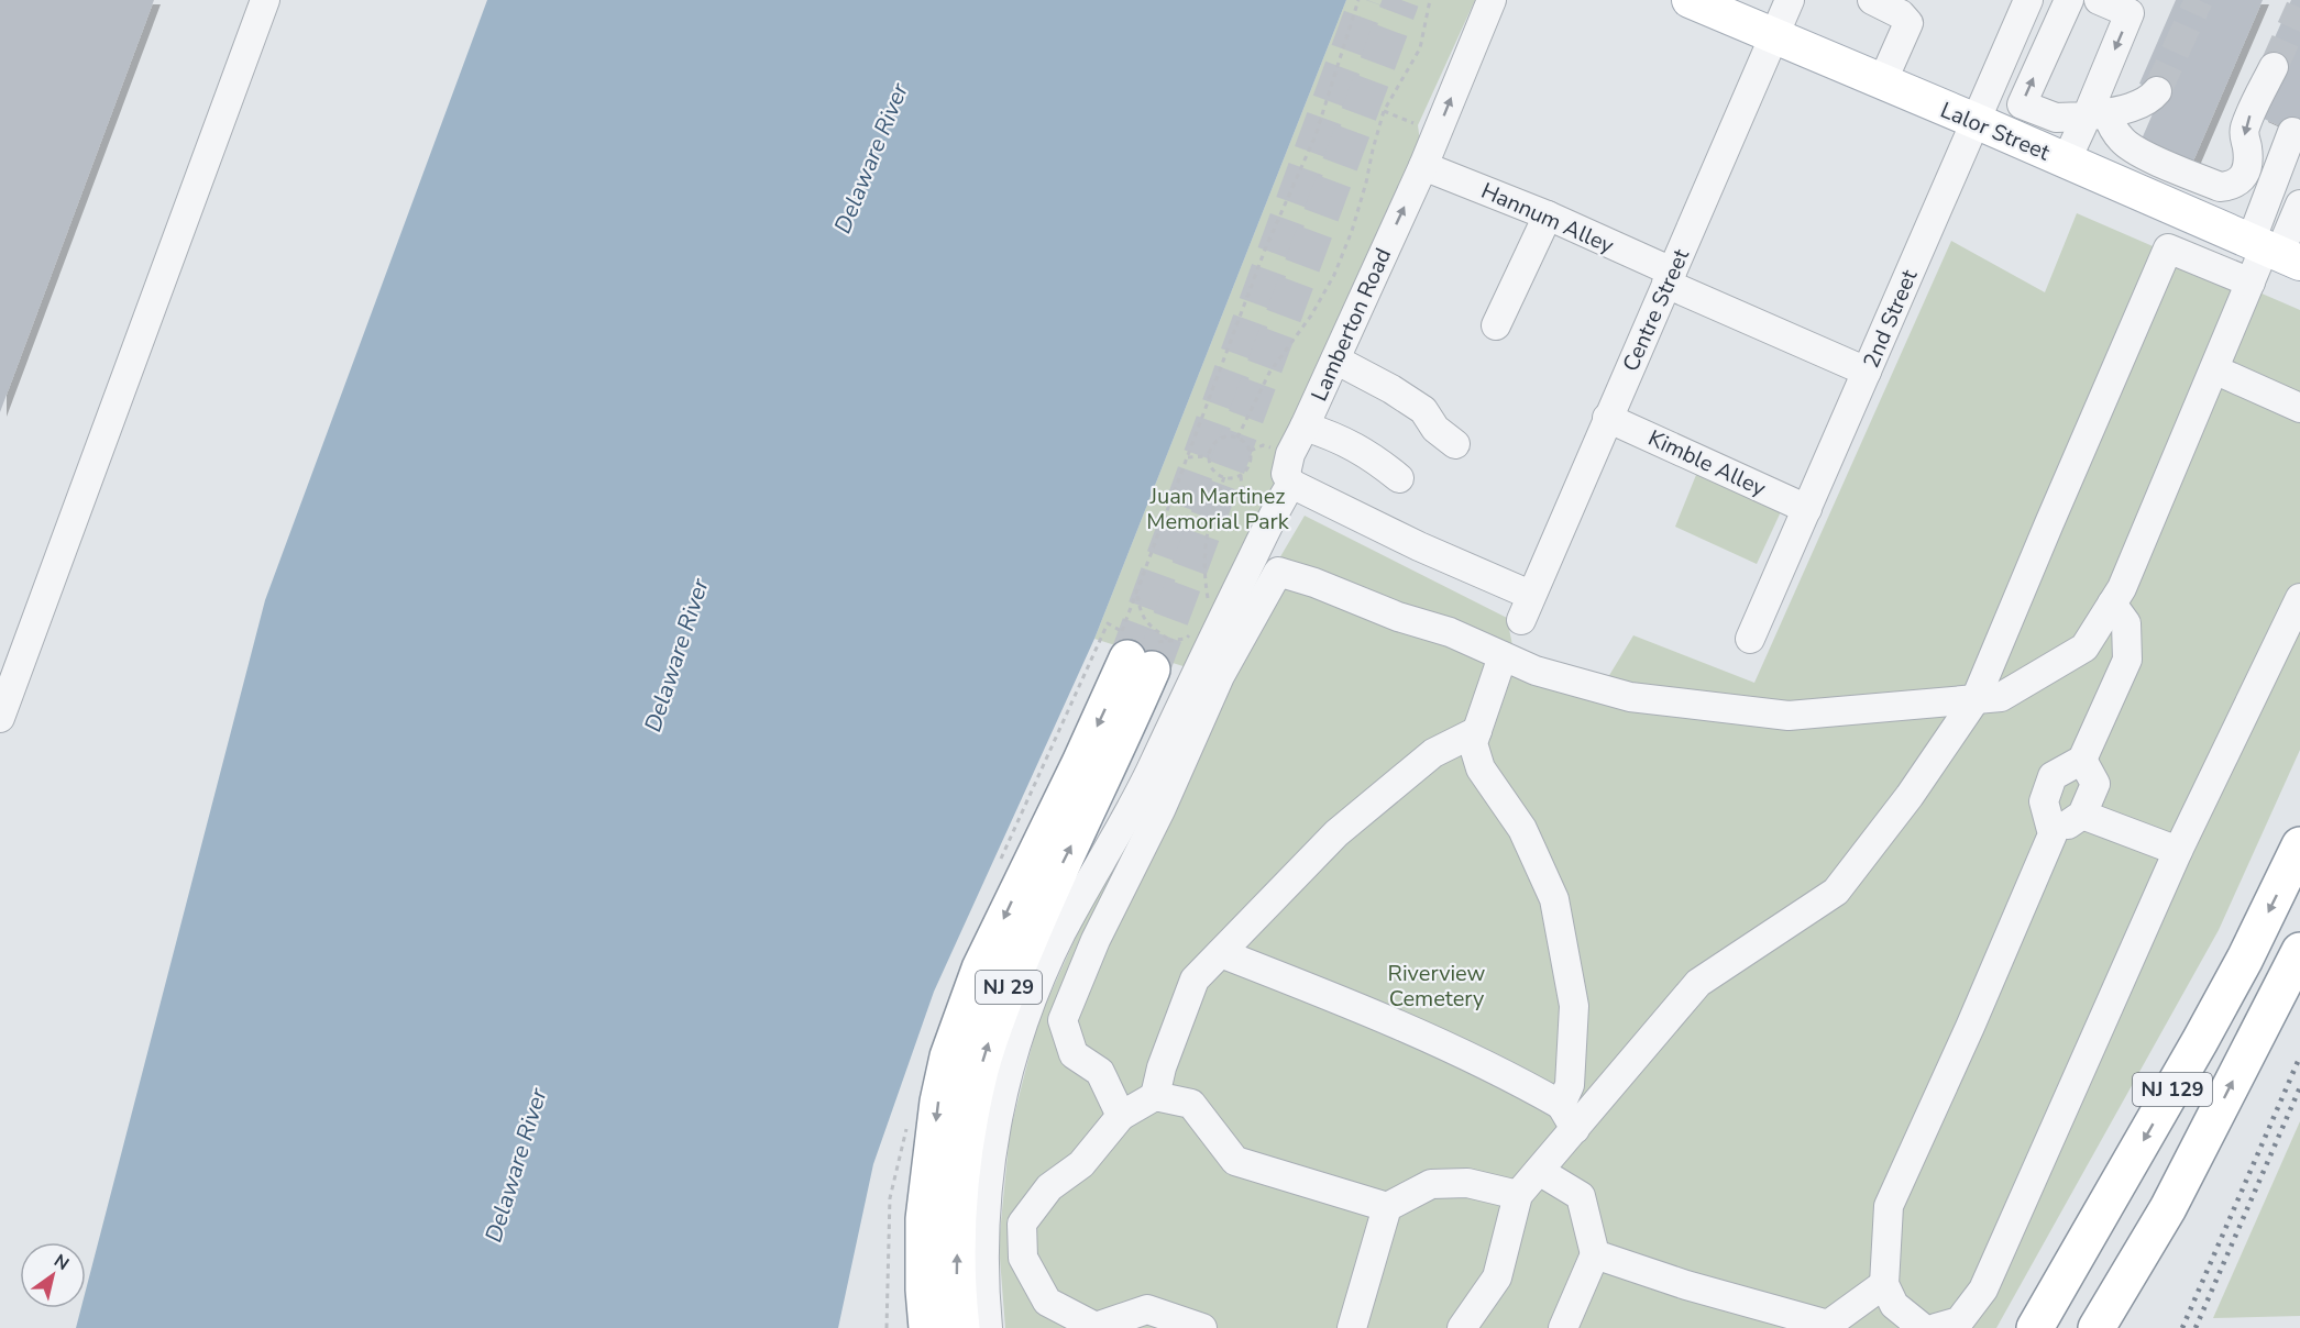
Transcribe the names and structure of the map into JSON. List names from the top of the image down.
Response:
{
  "streets": {
    "highway": ["NJ 29", "NJ 129"],
    "main road": ["Lalor Street"],
    "street": [
      "Hannum Alley",
      "Centre Street",
      "2nd Street",
      "Lamberton Road",
      "Kimble Alley"
    ]
  },
  "crossings": [
    ["Lalor Street", "Centre Street"],
    ["Lalor Street", "2nd Street"],
    ["Hannum Alley", "Centre Street"],
    ["Hannum Alley", "2nd Street"],
    ["Hannum Alley", "Lamberton Road"],
    ["Centre Street", "Lamberton Road"],
    ["Centre Street", "Kimble Alley"],
    ["2nd Street", "Kimble Alley"]
  ],
  "one_way": ["Lamberton Road"],
  "water": ["Delaware River"],
  "parks": ["Juan Martinez Memorial Park", "Riverview Cemetery"],
  "north": "top right"
}
